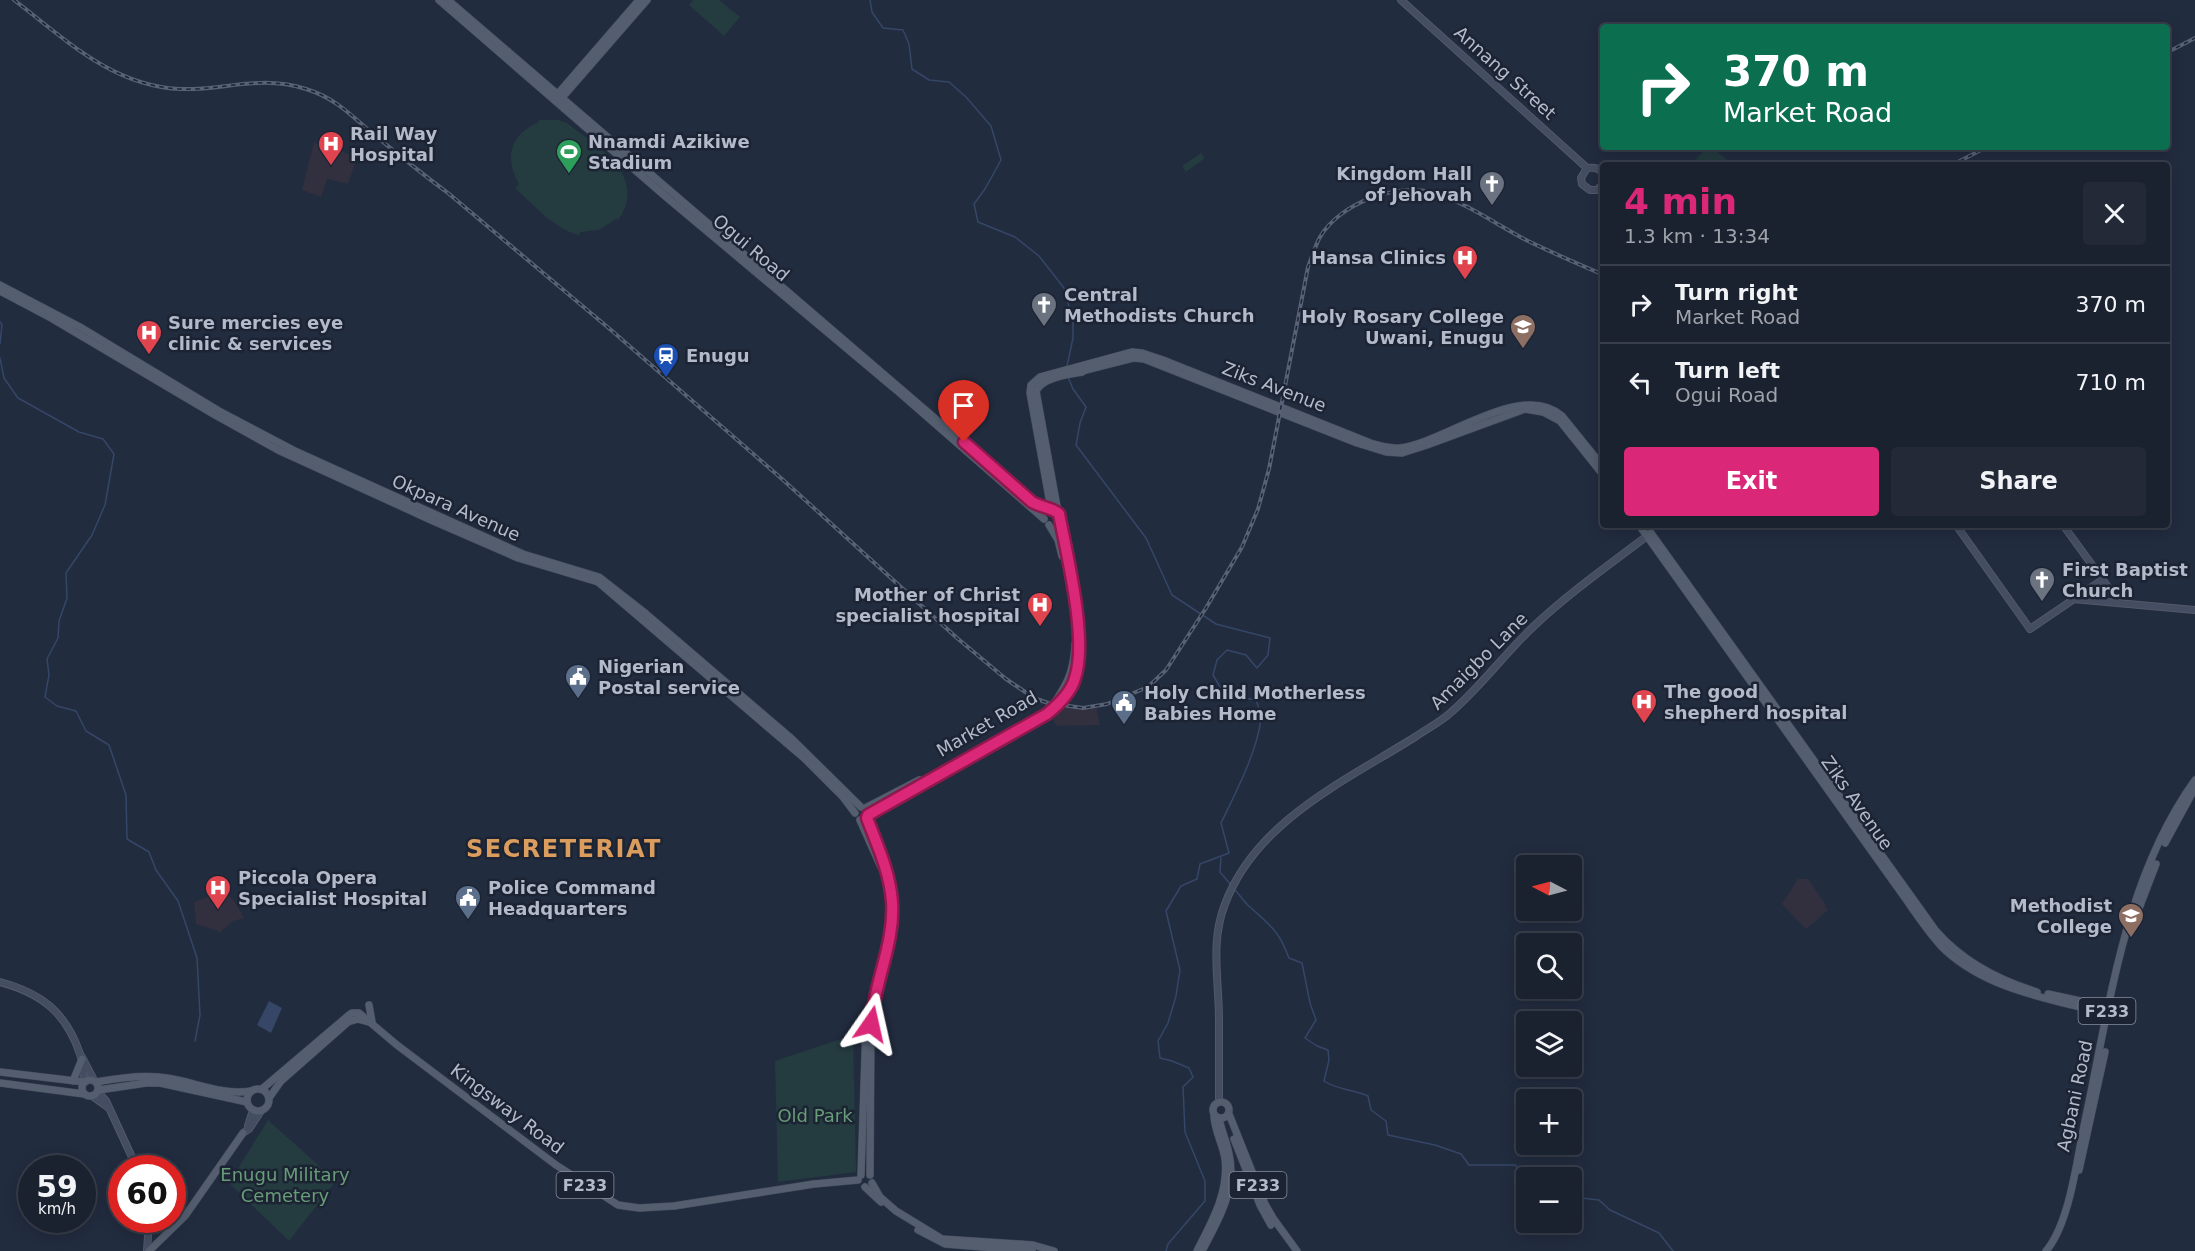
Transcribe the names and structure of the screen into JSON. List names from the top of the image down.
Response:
{
  "streets": {
    "main road": [
      "Annang Street",
      "Ogui Road",
      "Ziks Avenue",
      "Okpara Avenue",
      "Amaigbo Lane",
      "Market Road",
      "F233",
      "Agbani Road",
      "Kingsway Road"
    ]
  },
  "crossings": [
    ["Ogui Road", "Ziks Avenue"],
    ["Ogui Road", "Market Road"],
    ["Ziks Avenue", "Amaigbo Lane"],
    ["Ziks Avenue", "Market Road"],
    ["Ziks Avenue", "Agbani Road"],
    ["Okpara Avenue", "Market Road"],
    ["Okpara Avenue", "F233"],
    ["Okpara Avenue", "Kingsway Road"],
    ["Amaigbo Lane", "F233"],
    ["F233", "Kingsway Road"]
  ],
  "districts": ["SECRETERIAT"],
  "parks": ["Old Park", "Enugu Military Cemetery"],
  "places": {
    "hospital": [
      "Rail Way Hospital",
      "Hansa Clinics",
      "Sure mercies eye clinic & services",
      "Mother of Christ specialist hospital",
      "The good shepherd hospital",
      "Piccola Opera Specialist Hospital"
    ],
    "sports": ["Nnamdi Azikiwe Stadium"],
    "church": ["Kingdom Hall of Jehovah", "Central Methodists Church", "First Baptist Church"],
    "school or university": ["Holy Rosary College Uwani, Enugu", "Methodist College"],
    "station": ["Enugu"],
    "public building": ["Nigerian Postal service", "Holy Child Motherless Babies Home", "Police Command Headquarters"]
  },
  "north": "left",
  "page": {
    "turn": ["370 m", "Market Road"],
    "heading": ["4 min", "1.3 km · 13:34"],
    "list": [
      {
        "name": "Turn right",
        "note": "Market Road",
        "value": "370 m"
      },
      {
        "name": "Turn left",
        "note": "Ogui Road",
        "value": "710 m"
      }
    ],
    "buttons": ["Exit", "Share"],
    "map_buttons": ["+", "−"],
    "speed": "59 km/h",
    "limit": "60"
  }
}
